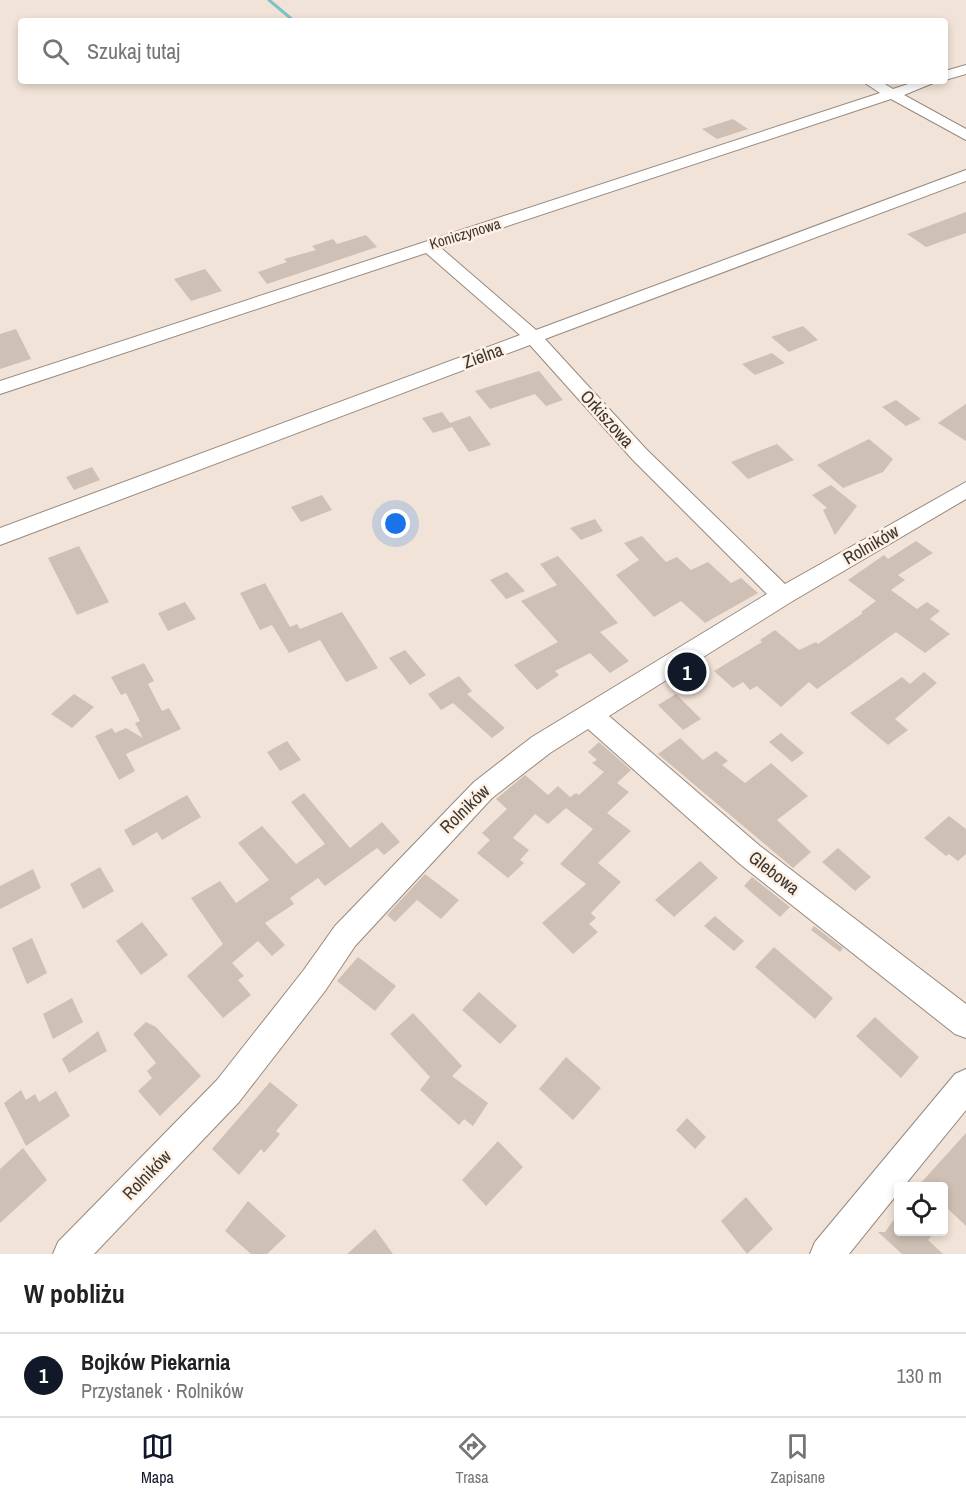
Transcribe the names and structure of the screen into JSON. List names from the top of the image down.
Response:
{
  "streets": {
    "street": [
      "Koniczynowa",
      "Zielna",
      "Orkiszowa",
      "Rolników",
      "Glebowa"
    ]
  },
  "crossings": [
    ["Koniczynowa", "Orkiszowa"],
    ["Zielna", "Orkiszowa"],
    ["Orkiszowa", "Rolników"],
    ["Rolników", "Glebowa"]
  ],
  "page": {
    "search": "Szukaj tutaj",
    "pins": "1",
    "heading": "W pobliżu",
    "list": [
      {
        "mark": "1",
        "name": "Bojków Piekarnia",
        "note": "Przystanek · Rolników",
        "value": "130 m"
      }
    ],
    "nav": ["Mapa", "Trasa", "Zapisane"]
  }
}
